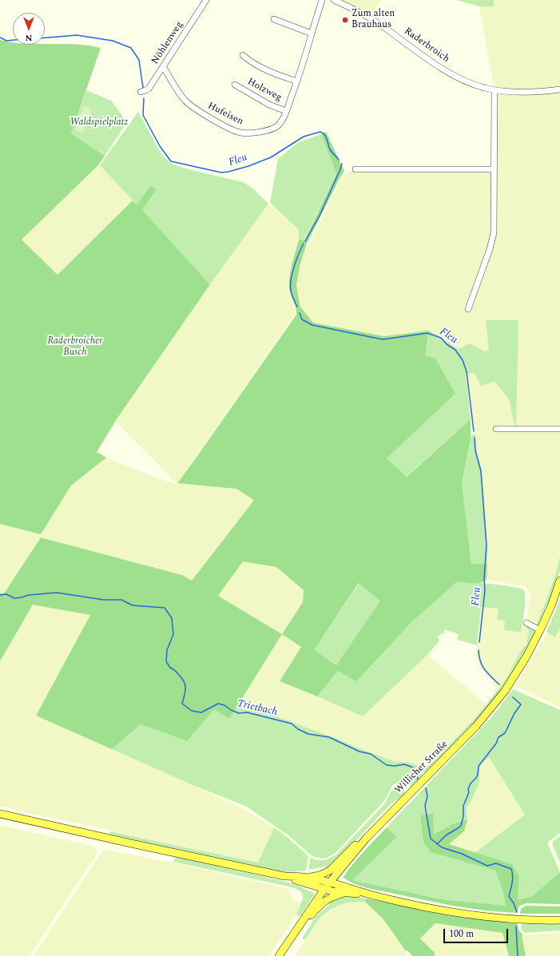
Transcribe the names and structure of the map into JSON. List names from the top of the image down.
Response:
{
  "streets": {
    "main road": ["Willicher Straße"],
    "street": [
      "Nöhlenweg",
      "Raderbroich",
      "Holzweg",
      "Hufeisen"
    ]
  },
  "crossings": [
    ["Nöhlenweg", "Hufeisen"],
    ["Holzweg", "Hufeisen"]
  ],
  "water": ["Fleu", "Trietbach"],
  "parks": ["Waldspielplatz", "Raderbroicher Busch"],
  "places": ["Zum alten Brauhaus"],
  "scale_bar": "100 m",
  "north": "bottom"
}
